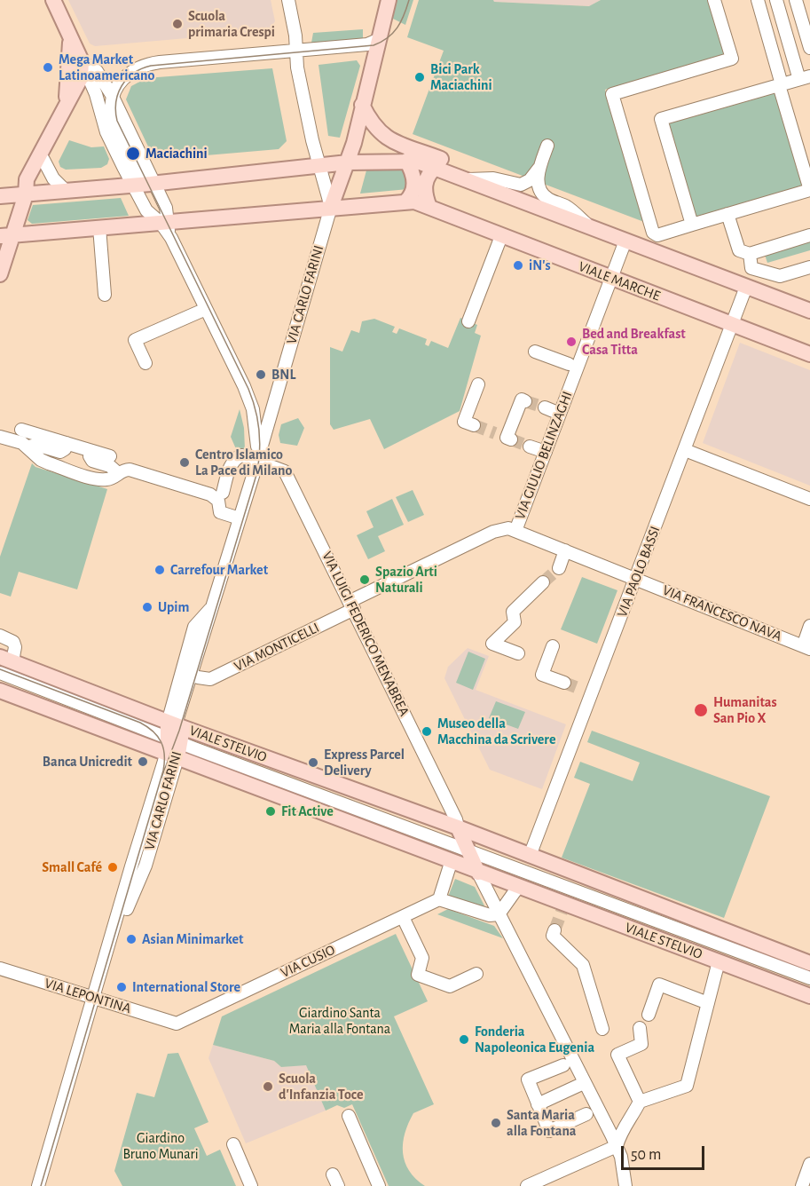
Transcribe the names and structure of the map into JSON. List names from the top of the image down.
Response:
{
  "streets": {
    "main road": ["VIALE MARCHE", "VIA CARLO FARINI", "VIALE STELVIO"],
    "street": [
      "VIA GIULIO BELINZAGHI",
      "VIA PAOLO BASSI",
      "VIA FRANCESCO NAVA",
      "VIA LUIGI FEDERICO MENABREA",
      "VIA MONTICELLI",
      "VIA CUSIO",
      "VIA LEPONTINA"
    ]
  },
  "crossings": [
    ["VIALE MARCHE", "VIA CARLO FARINI"],
    ["VIALE MARCHE", "VIA GIULIO BELINZAGHI"],
    ["VIALE MARCHE", "VIA PAOLO BASSI"],
    ["VIA CARLO FARINI", "VIA LUIGI FEDERICO MENABREA"],
    ["VIA CARLO FARINI", "VIA MONTICELLI"],
    ["VIA CARLO FARINI", "VIALE STELVIO"],
    ["VIA CARLO FARINI", "VIA LEPONTINA"],
    ["VIA GIULIO BELINZAGHI", "VIA FRANCESCO NAVA"],
    ["VIA GIULIO BELINZAGHI", "VIA LUIGI FEDERICO MENABREA"],
    ["VIA GIULIO BELINZAGHI", "VIA MONTICELLI"],
    ["VIA PAOLO BASSI", "VIA FRANCESCO NAVA"],
    ["VIA PAOLO BASSI", "VIALE STELVIO"],
    ["VIA LUIGI FEDERICO MENABREA", "VIA MONTICELLI"],
    ["VIA LUIGI FEDERICO MENABREA", "VIALE STELVIO"],
    ["VIA CUSIO", "VIA LEPONTINA"]
  ],
  "parks": ["Giardino Santa Maria alla Fontana", "Giardino Bruno Munari"],
  "places": [
    "Scuola primaria Crespi",
    "Mega Market Latinoamericano",
    "Bici Park Maciachini",
    "Maciachini",
    "iN's",
    "Bed and Breakfast Casa Titta",
    "BNL",
    "Centro Islamico La Pace di Milano",
    "Carrefour Market",
    "Spazio Arti Naturali",
    "Upim",
    "Humanitas San Pio X",
    "Museo della Macchina da Scrivere",
    "Banca Unicredit",
    "Express Parcel Delivery",
    "Fit Active",
    "Small Café",
    "Asian Minimarket",
    "International Store",
    "Fonderia Napoleonica Eugenia",
    "Scuola d'Infanzia Toce",
    "Santa Maria alla Fontana"
  ],
  "scale_bar": "50 m"
}
